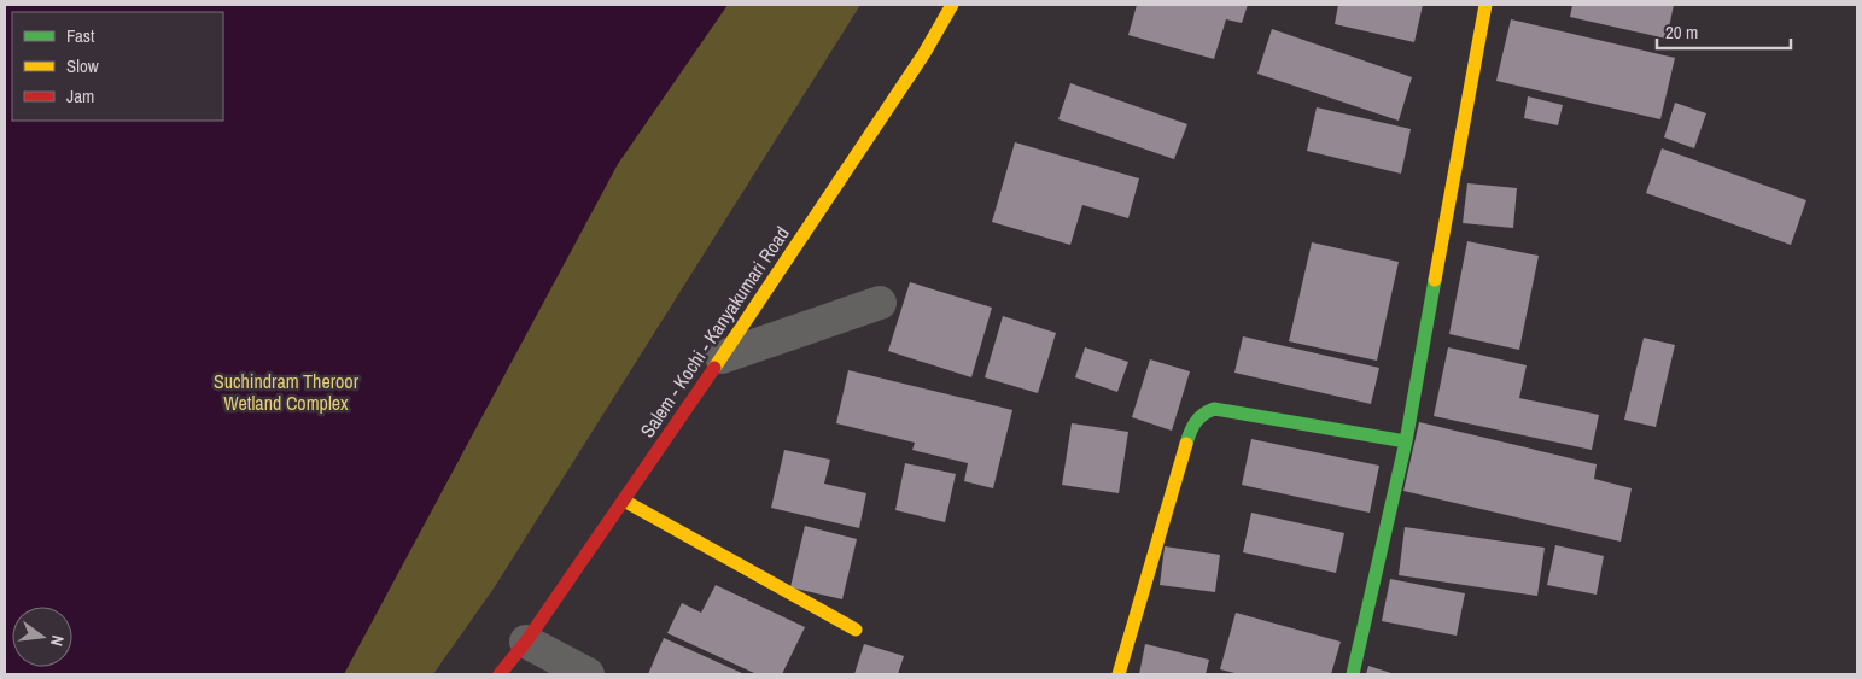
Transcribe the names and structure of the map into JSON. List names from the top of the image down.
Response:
{
  "streets": {
    "main road": ["Salem - Kochi - Kanyakumari Road"]
  },
  "parks": ["Suchindram Theroor Wetland Complex"],
  "legend": ["Fast", "Slow", "Jam"],
  "scale_bar": "20 m",
  "north": "right"
}
